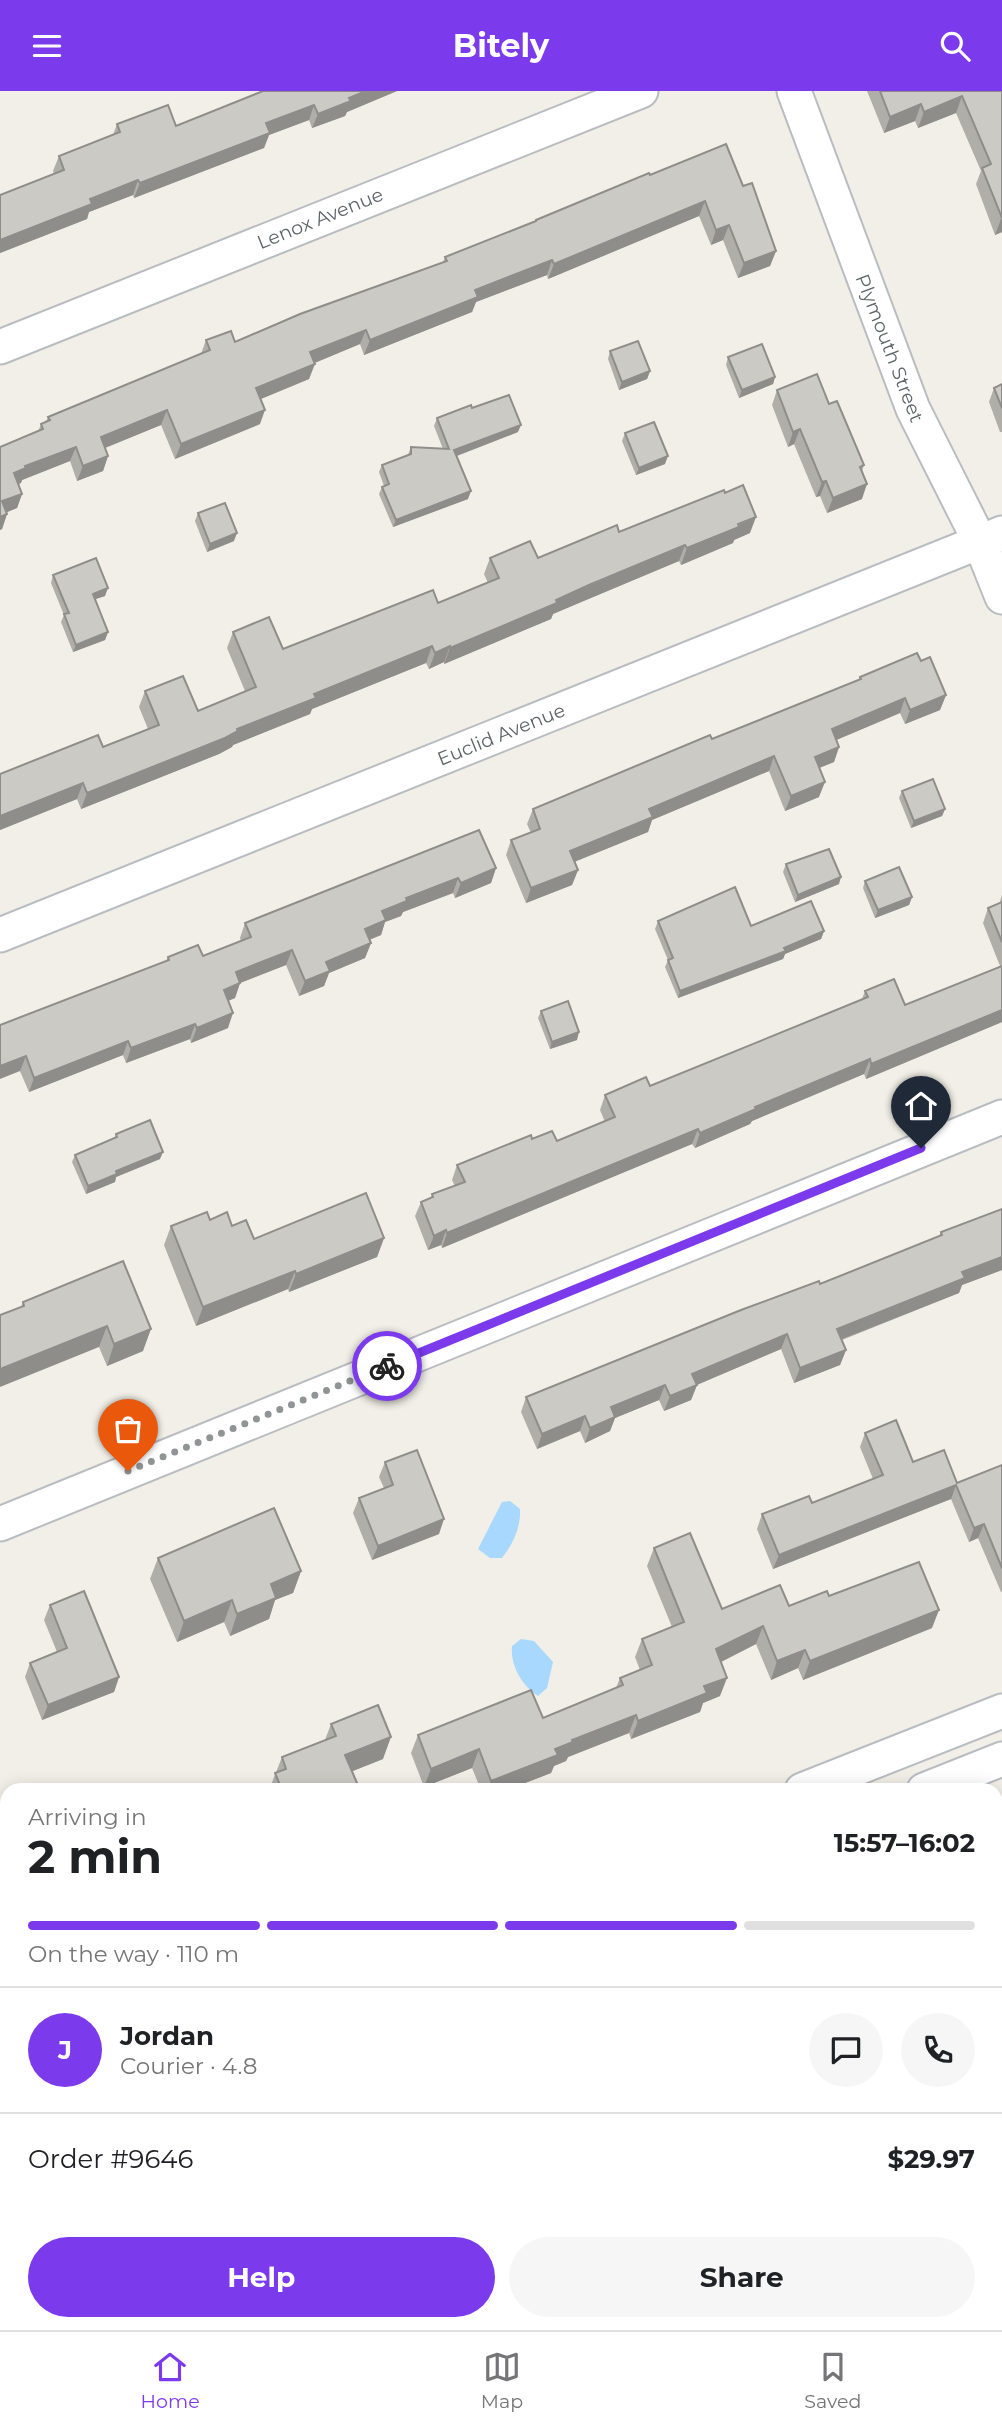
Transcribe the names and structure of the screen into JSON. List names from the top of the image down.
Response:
{
  "streets": {
    "street": ["Lenox Avenue", "Plymouth Street", "Euclid Avenue"]
  },
  "crossings": [
    ["Plymouth Street", "Euclid Avenue"]
  ],
  "page": {
    "header": "Bitely",
    "heading": ["2 min", "Arriving in", "15:57–16:02"],
    "panel": [
      "Jordan",
      "Courier · 4.8",
      "Order #9646",
      "$29.97"
    ],
    "bar": "On the way · 110 m",
    "round": "J",
    "buttons": ["Help", "Share"],
    "tabs": ["Home", "Map", "Saved"]
  }
}
